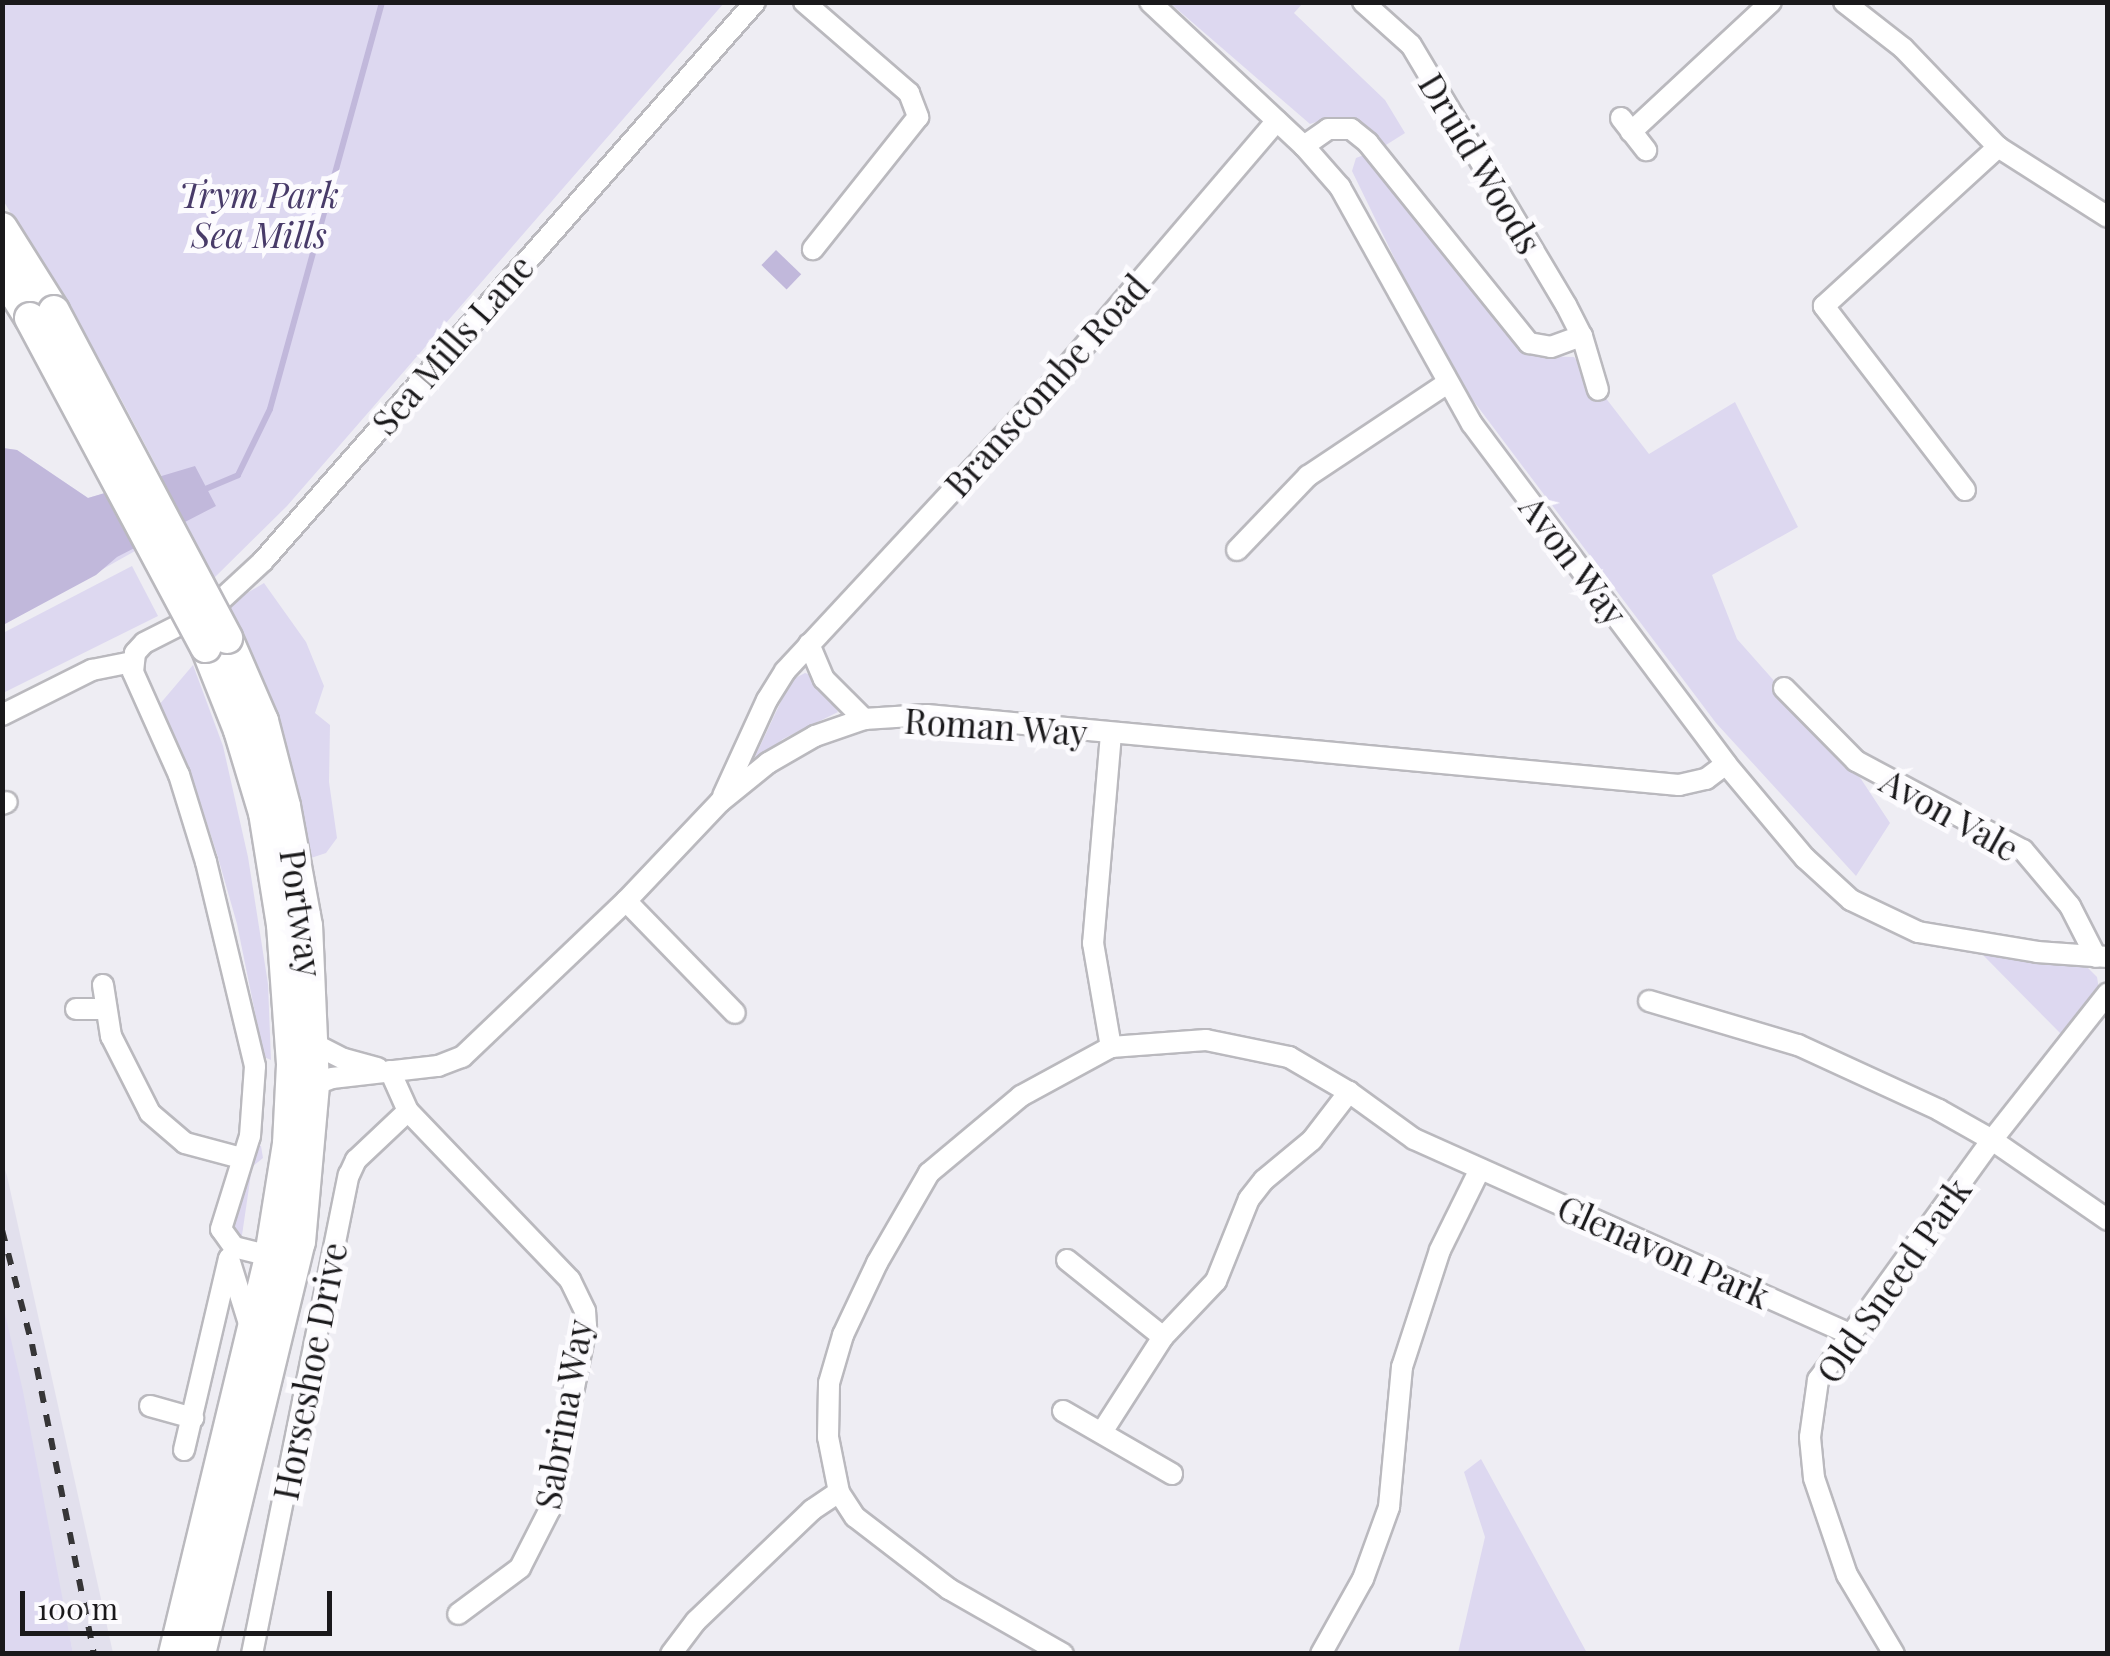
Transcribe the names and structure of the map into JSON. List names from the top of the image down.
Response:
{
  "streets": {
    "highway": ["Portway"],
    "street": [
      "Druid Woods",
      "Sea Mills Lane",
      "Branscombe Road",
      "Avon Way",
      "Roman Way",
      "Avon Vale",
      "Glenavon Park",
      "Old Sneed Park",
      "Horseshoe Drive",
      "Sabrina Way"
    ]
  },
  "crossings": [
    ["Druid Woods", "Avon Way"],
    ["Branscombe Road", "Avon Way"],
    ["Branscombe Road", "Roman Way"],
    ["Avon Way", "Roman Way"],
    ["Avon Way", "Avon Vale"],
    ["Roman Way", "Portway"],
    ["Roman Way", "Sabrina Way"],
    ["Glenavon Park", "Old Sneed Park"],
    ["Horseshoe Drive", "Sabrina Way"]
  ],
  "parks": ["Trym Park Sea Mills"],
  "scale_bar": "100 m"
}
